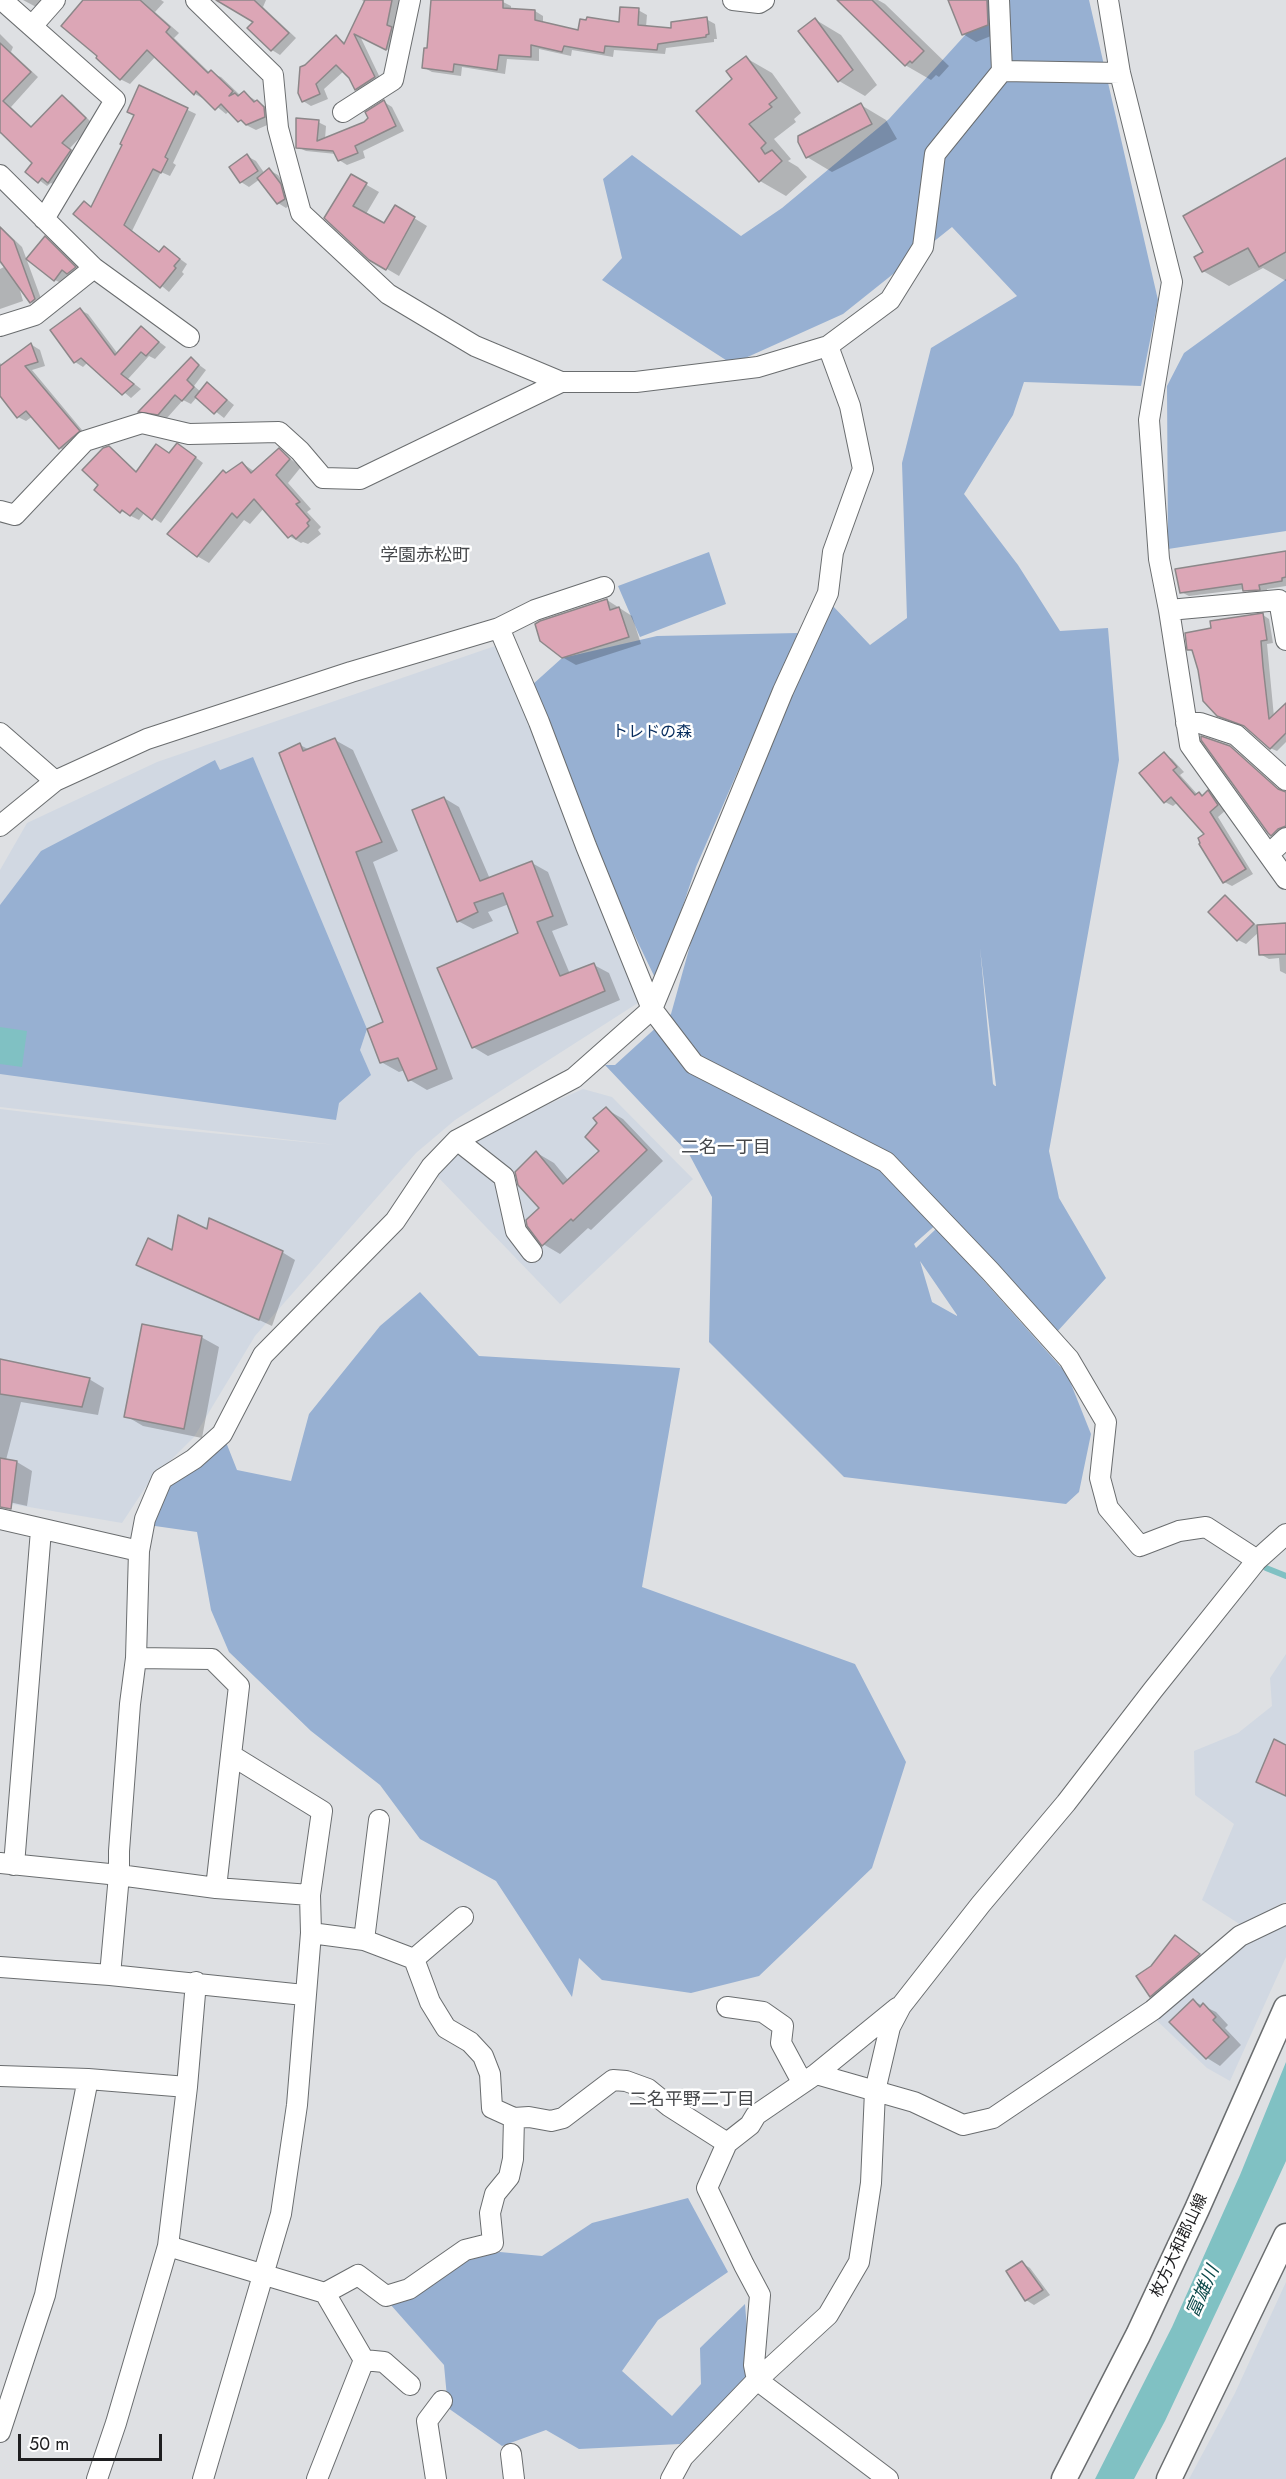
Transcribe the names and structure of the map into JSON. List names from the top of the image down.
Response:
{
  "streets": {
    "main road": ["枚方大和郡山線"]
  },
  "districts": ["学園赤松町", "二名一丁目", "二名平野二丁目"],
  "water": ["富雄川"],
  "parks": ["トレドの森"],
  "scale_bar": "50 m"
}
